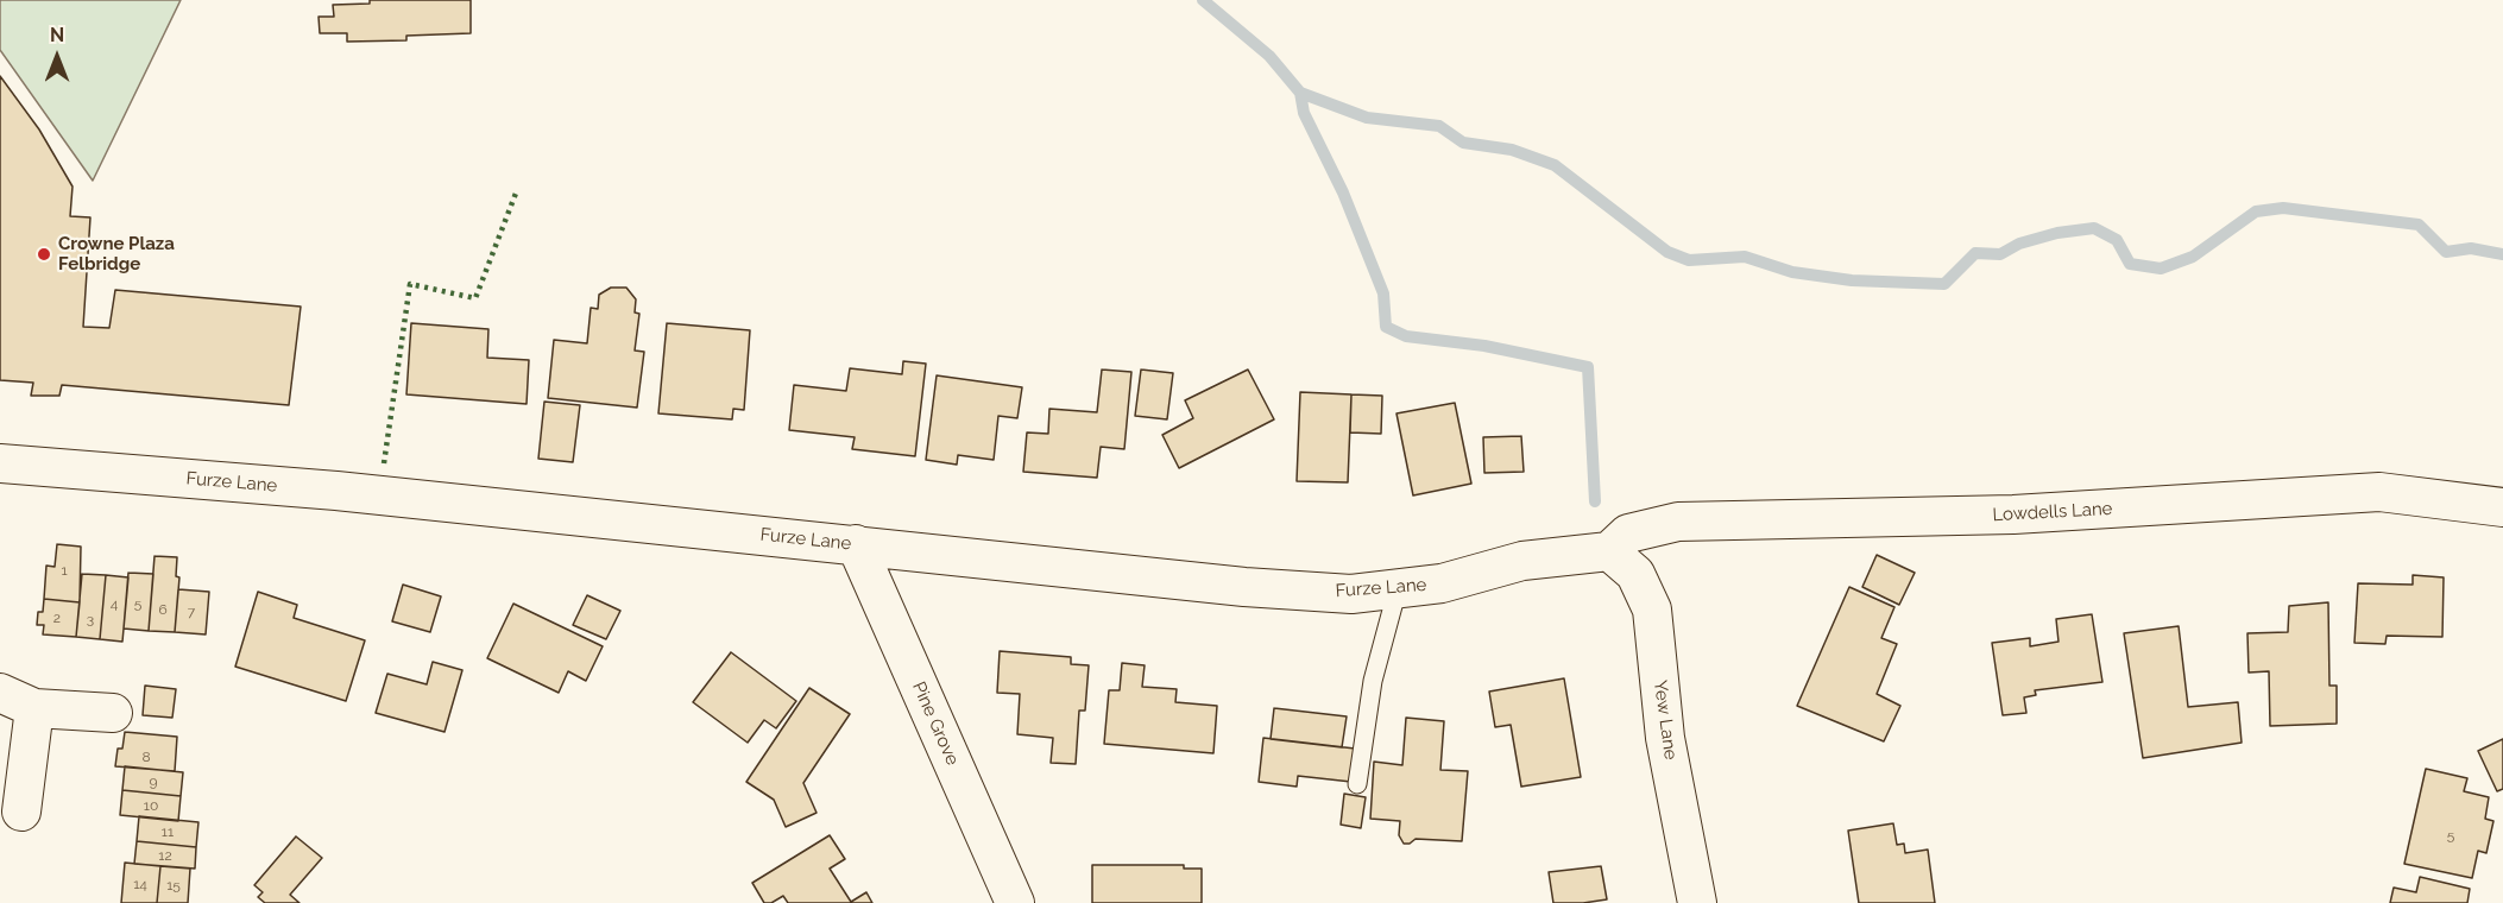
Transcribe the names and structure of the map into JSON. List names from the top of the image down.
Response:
{
  "streets": {
    "street": [
      "Furze Lane",
      "Lowdells Lane",
      "Yew Lane",
      "Pine Grove"
    ]
  },
  "crossings": [
    ["Furze Lane", "Lowdells Lane"],
    ["Furze Lane", "Yew Lane"],
    ["Furze Lane", "Pine Grove"],
    ["Lowdells Lane", "Yew Lane"]
  ],
  "places": ["Crowne Plaza Felbridge"],
  "house_numbers": [
    "1",
    "4",
    "5",
    "6",
    "7",
    "2",
    "3",
    "8",
    "9",
    "10",
    "11",
    "5",
    "12",
    "14",
    "15"
  ],
  "north": "top"
}
